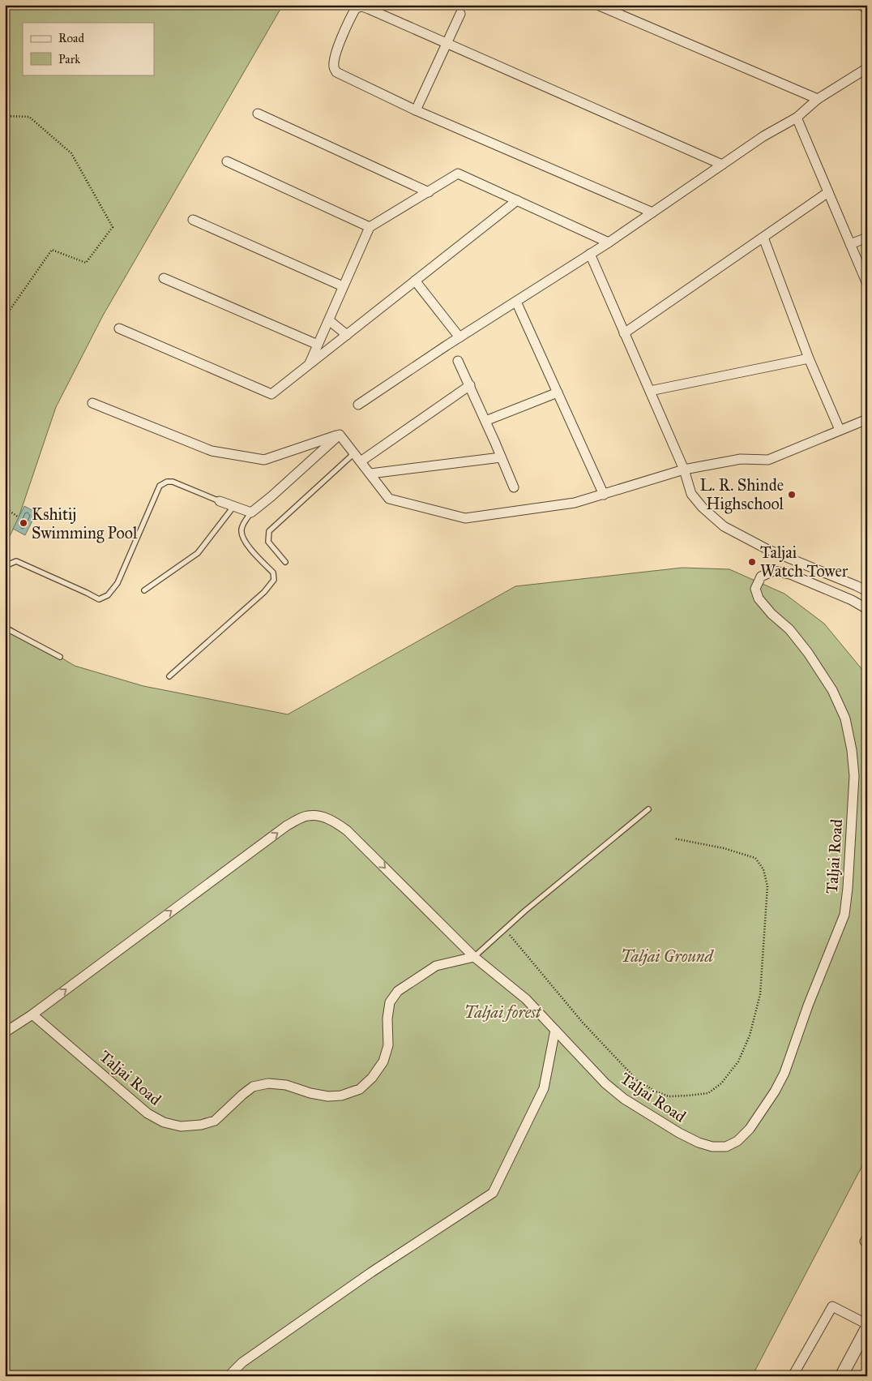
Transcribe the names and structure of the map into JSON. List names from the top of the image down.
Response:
{
  "streets": {
    "street": ["Taljai Road"]
  },
  "parks": ["Taljai Ground", "Taljai forest"],
  "places": ["L. R. Shinde Highschool", "Kshitij Swimming Pool", "Taljai Watch Tower"],
  "legend": ["Road", "Park"]
}
